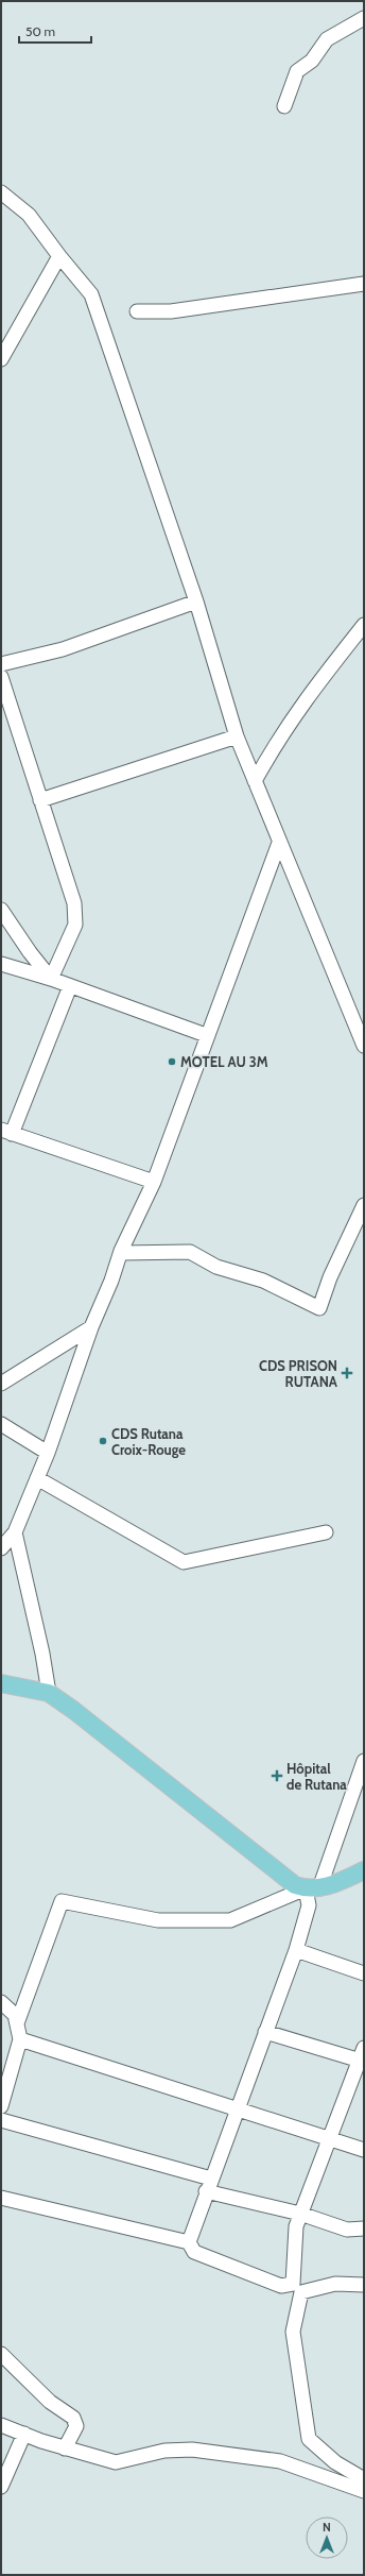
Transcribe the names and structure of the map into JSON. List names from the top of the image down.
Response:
{
  "places": {
    "other": ["MOTEL AU 3M", "CDS Rutana Croix-Rouge"],
    "health": ["CDS PRISON RUTANA", "Hôpital de Rutana"]
  },
  "scale_bar": "50 m",
  "north": "top"
}
